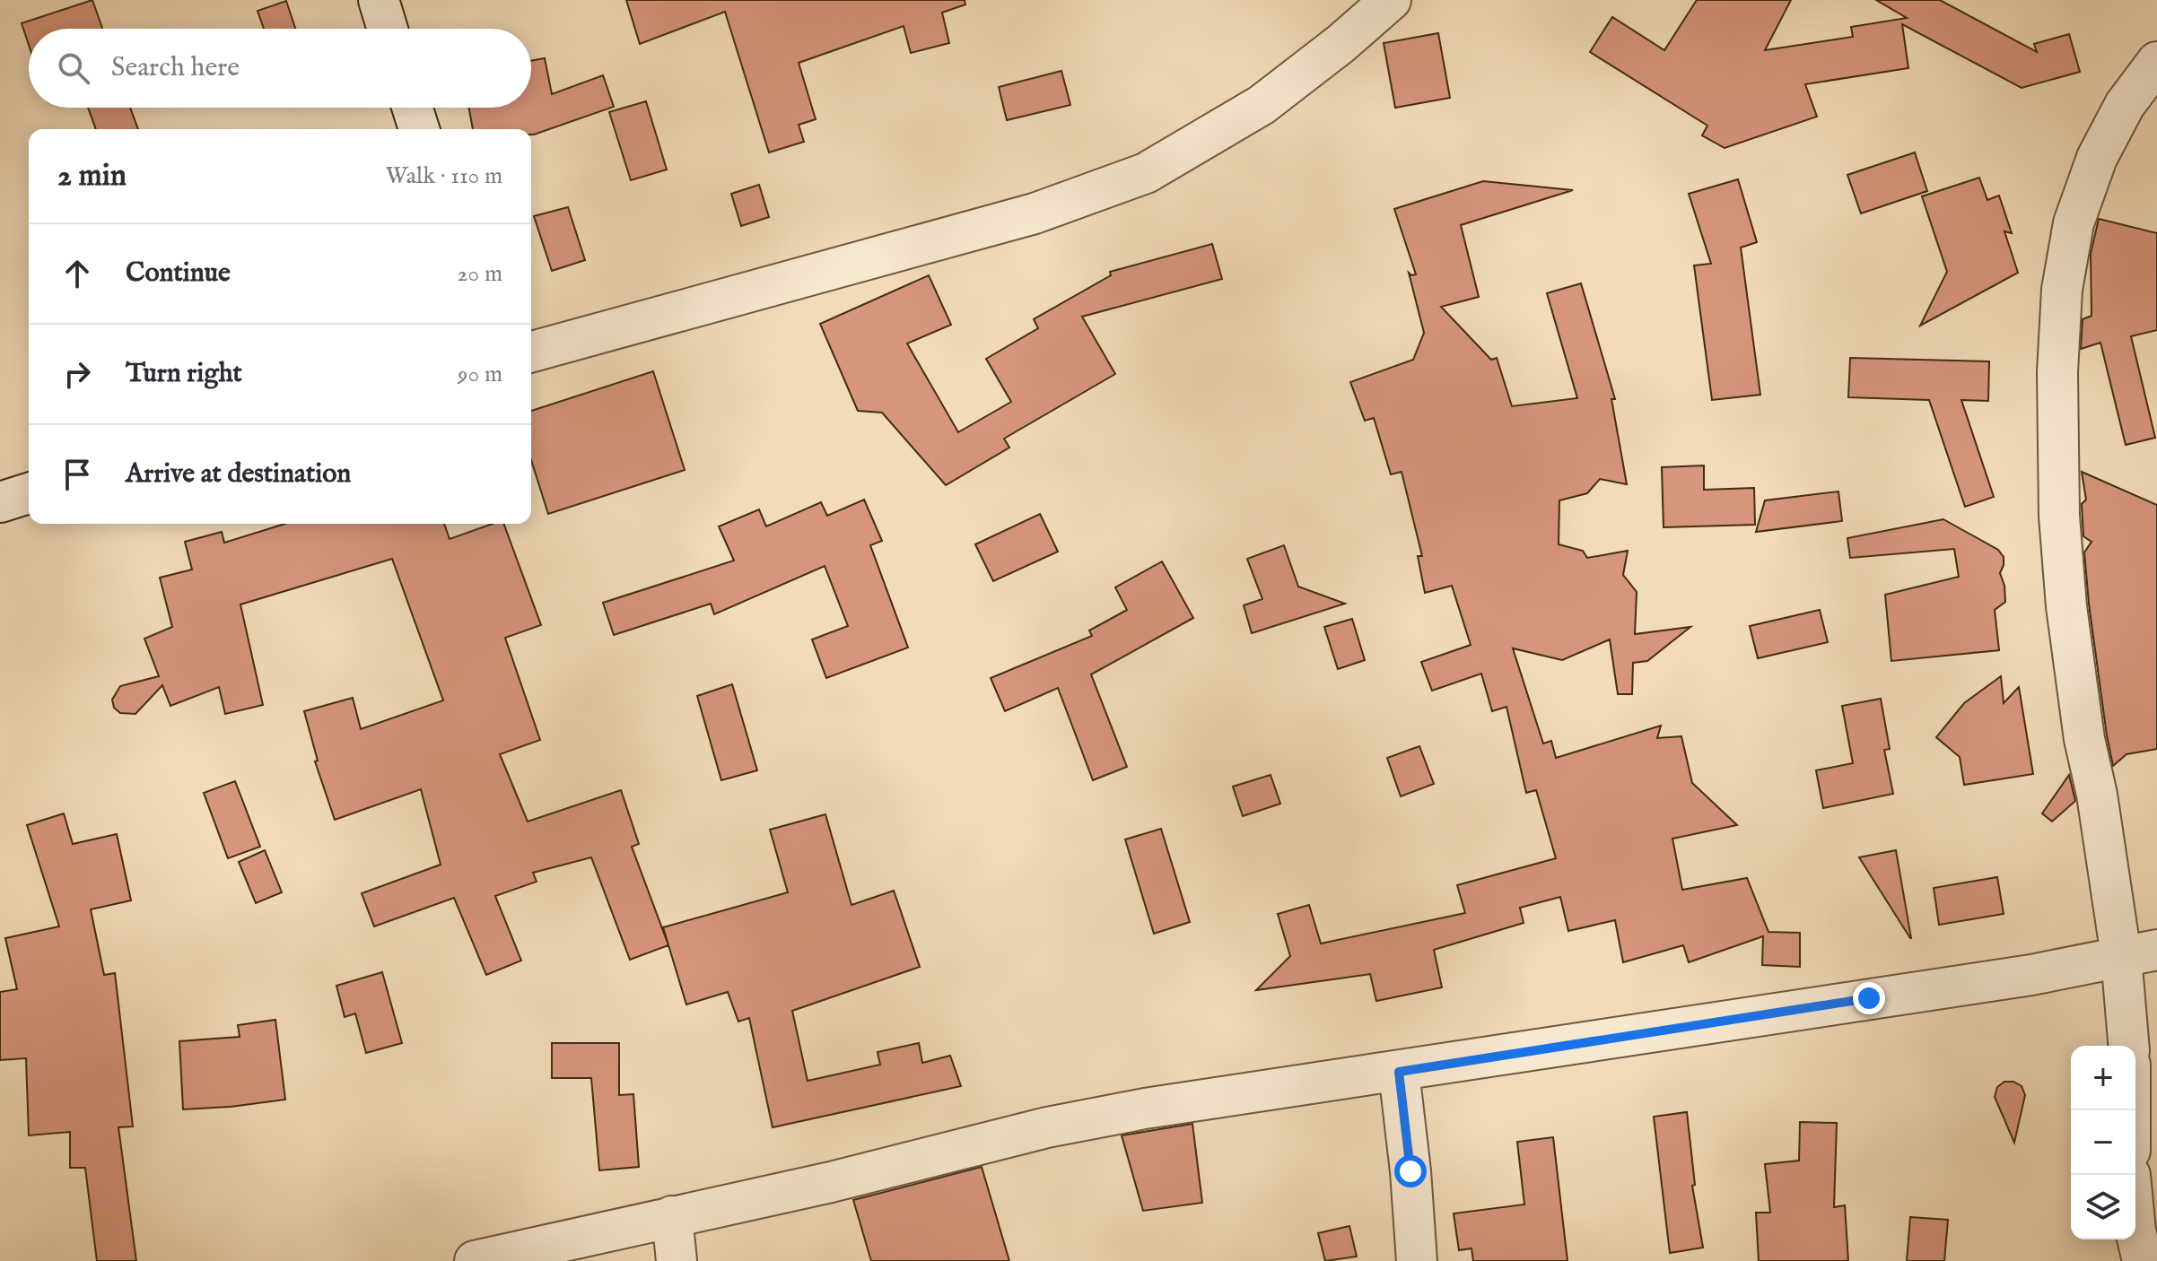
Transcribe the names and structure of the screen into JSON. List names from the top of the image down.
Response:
{
  "page": {
    "search": "Search here",
    "heading": ["2 min", "Walk · 110 m"],
    "list": [
      ["Continue", "20 m"],
      ["Turn right", "90 m"],
      "Arrive at destination"
    ],
    "map_buttons": ["+", "−"]
  }
}
